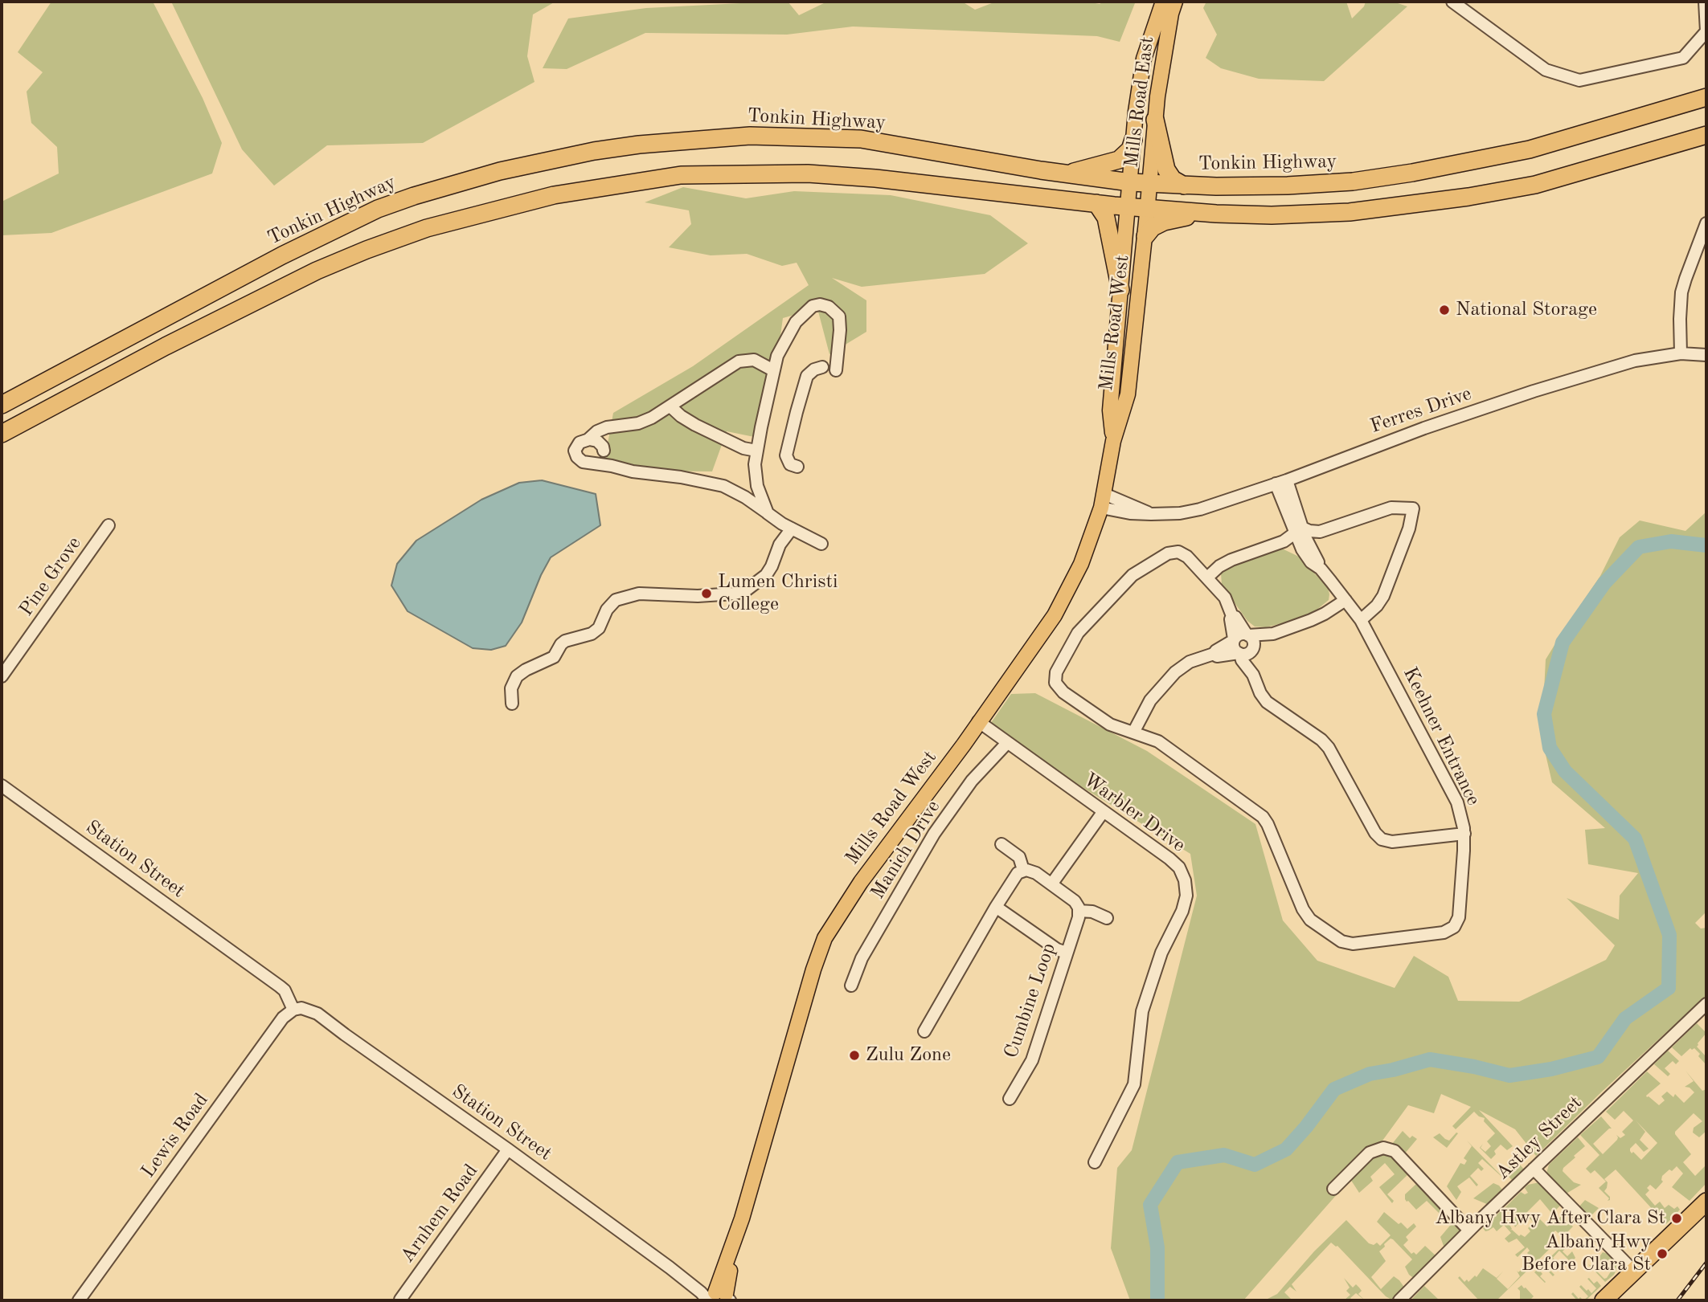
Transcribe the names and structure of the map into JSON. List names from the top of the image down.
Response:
{
  "streets": {
    "highway": ["Tonkin Highway"],
    "main road": ["Mills Road East", "Mills Road West"],
    "street": [
      "Ferres Drive",
      "Pine Grove",
      "Keehner Entrance",
      "Warbler Drive",
      "Manich Drive",
      "Station Street",
      "Cumbine Loop",
      "Lewis Road",
      "Astley Street",
      "Arnhem Road"
    ]
  },
  "crossings": [
    ["Mills Road East", "Tonkin Highway"],
    ["Mills Road East", "Mills Road West"],
    ["Mills Road West", "Ferres Drive"],
    ["Mills Road West", "Warbler Drive"],
    ["Mills Road West", "Station Street"],
    ["Ferres Drive", "Keehner Entrance"],
    ["Warbler Drive", "Manich Drive"],
    ["Station Street", "Lewis Road"],
    ["Station Street", "Arnhem Road"]
  ],
  "places": [
    "National Storage",
    "Lumen Christi College",
    "Zulu Zone",
    "Albany Hwy After Clara St",
    "Albany Hwy Before Clara St"
  ]
}
